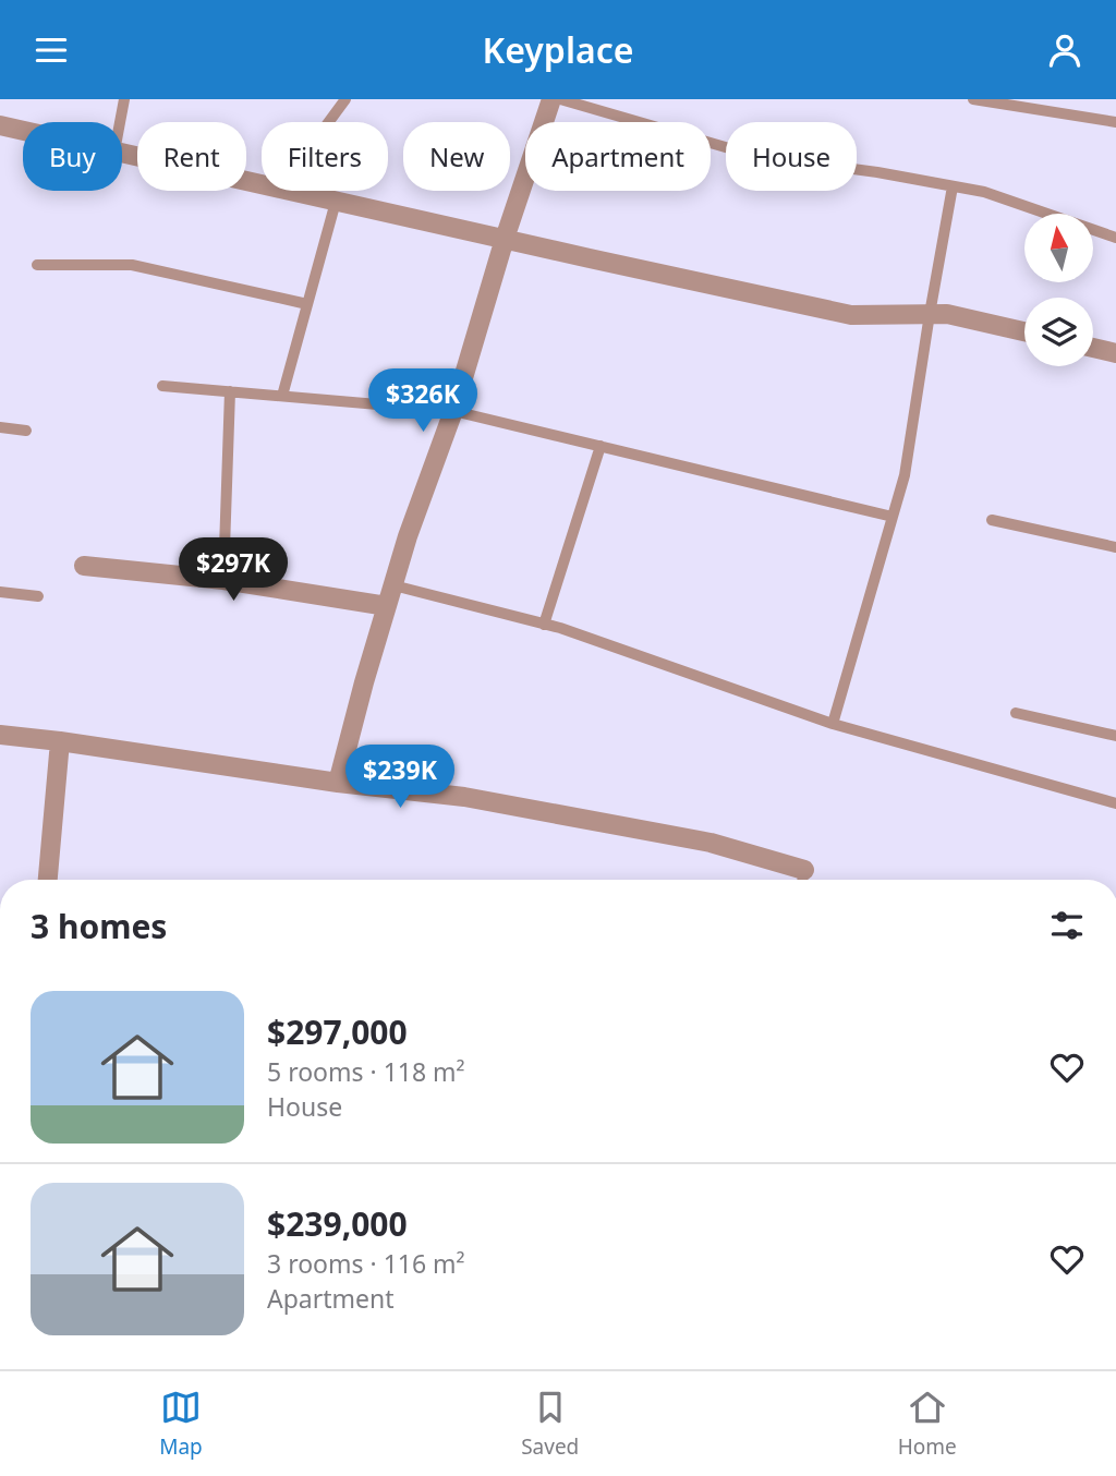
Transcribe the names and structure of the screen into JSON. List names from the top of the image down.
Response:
{
  "north": "top",
  "page": {
    "header": "Keyplace",
    "chip": [
      "Buy",
      "Rent",
      "Filters",
      "New",
      "Apartment",
      "House"
    ],
    "price": ["$326K", "$297K", "$239K"],
    "heading": "3 homes",
    "list": [
      {
        "name": "$297,000",
        "note": "5 rooms · 118 m² · House"
      },
      {
        "name": "$239,000",
        "note": "3 rooms · 116 m² · Apartment"
      }
    ],
    "tabs": ["Map", "Saved", "Home"]
  }
}
